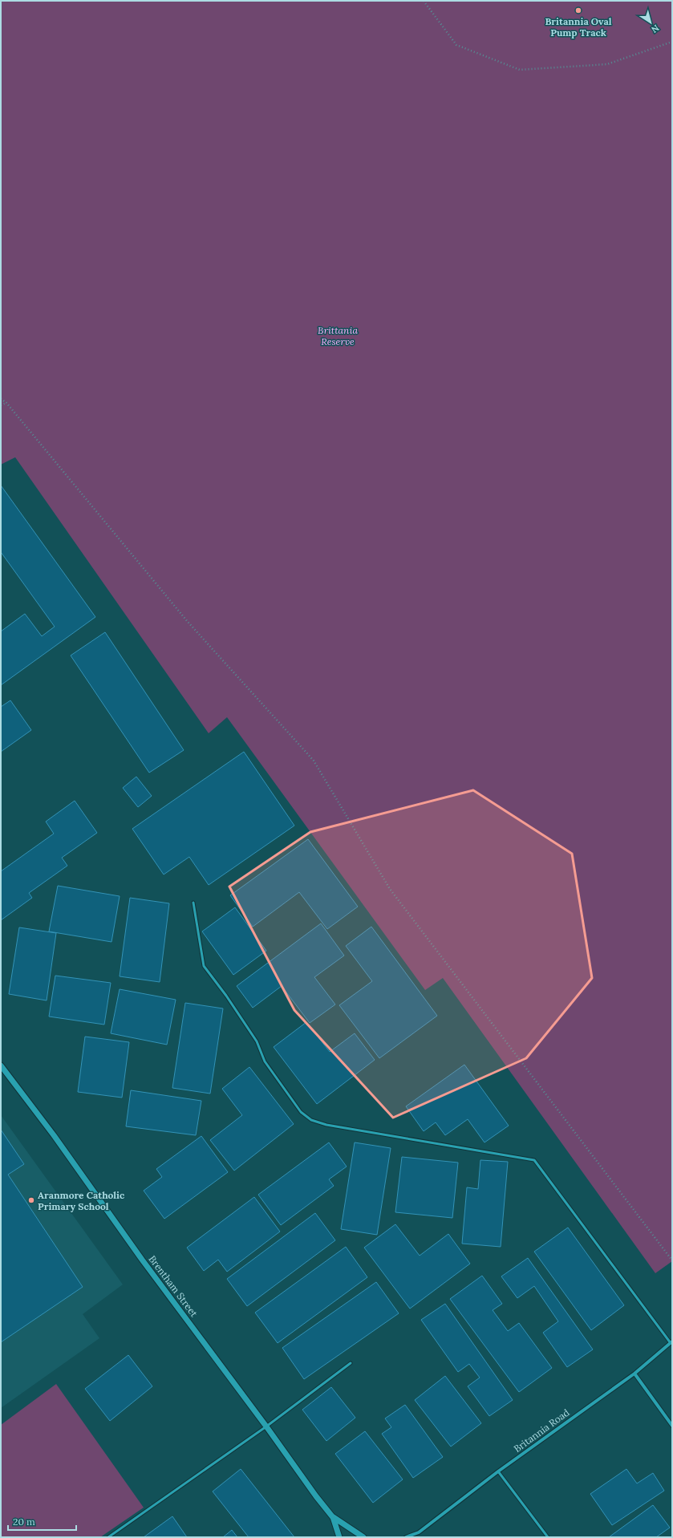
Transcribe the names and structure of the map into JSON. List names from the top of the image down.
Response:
{
  "streets": {
    "street": ["Brentham Street", "Britannia Road"]
  },
  "parks": ["Brittania Reserve"],
  "places": ["Britannia Oval Pump Track", "Aranmore Catholic Primary School"],
  "scale_bar": "20 m",
  "north": "bottom right"
}
